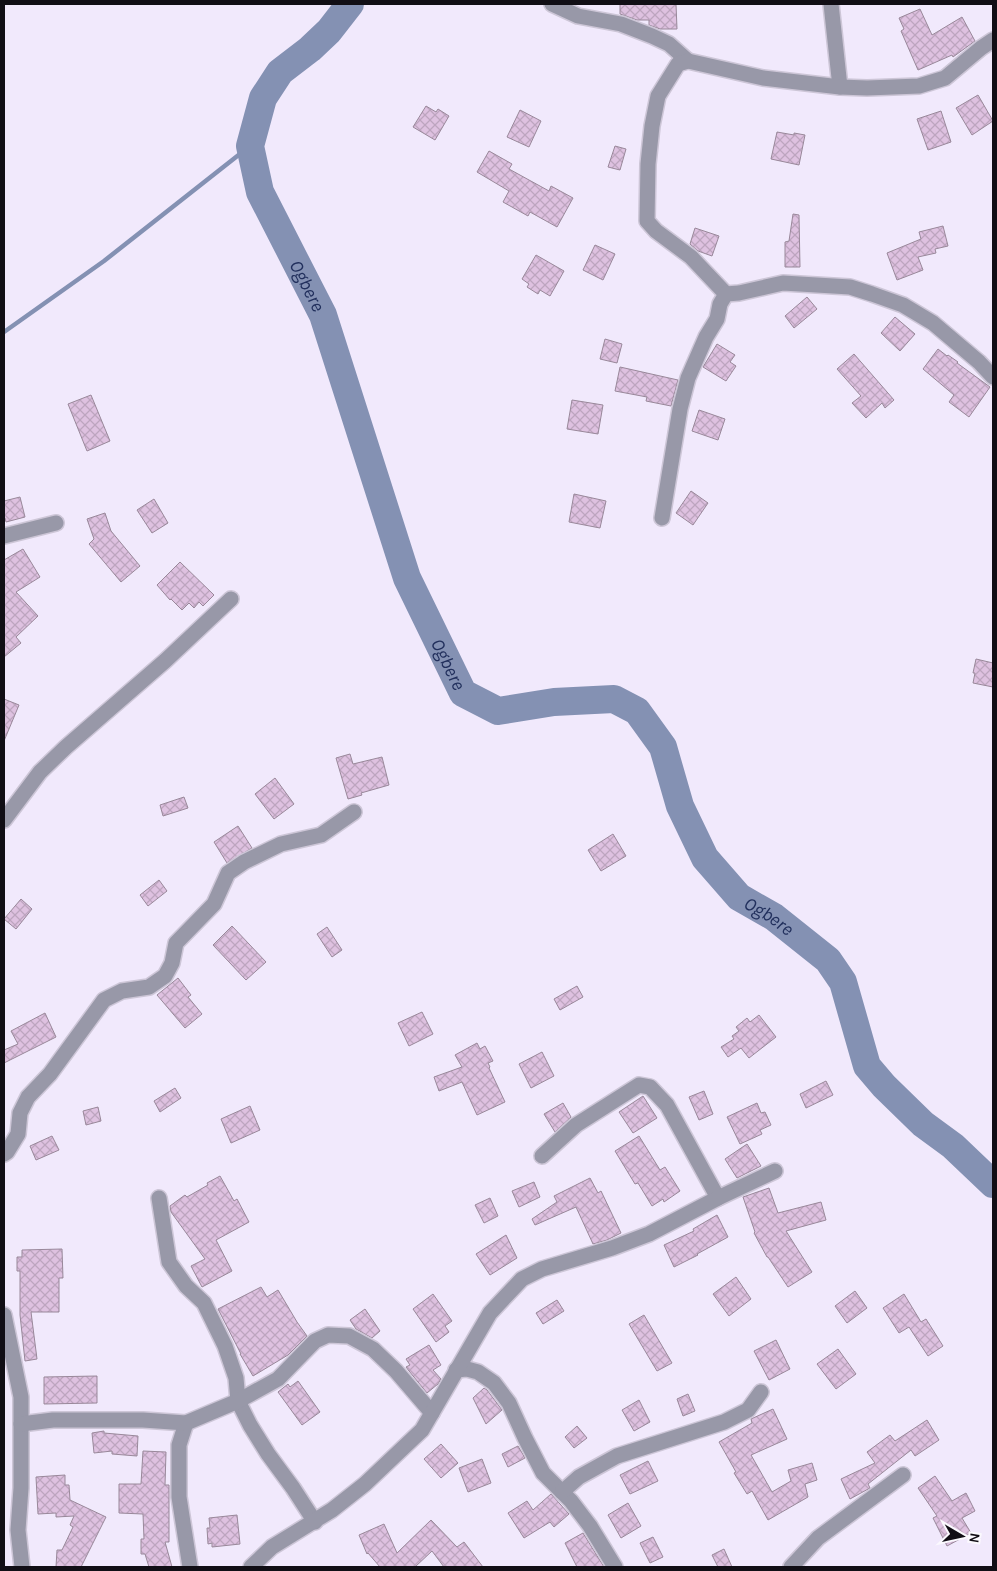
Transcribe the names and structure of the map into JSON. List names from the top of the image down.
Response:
{
  "water": ["Ogbere"],
  "north": "right"
}
